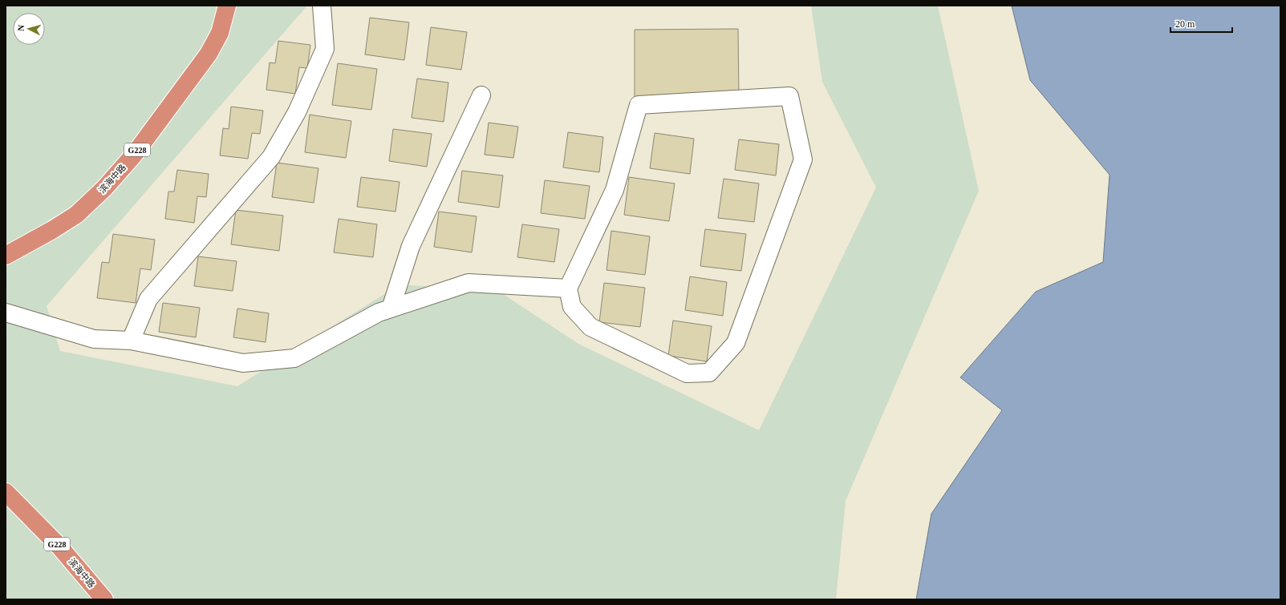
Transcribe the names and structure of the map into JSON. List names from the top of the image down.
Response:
{
  "streets": {
    "highway": ["G228", "滨海中路"]
  },
  "scale_bar": "20 m",
  "north": "left"
}
